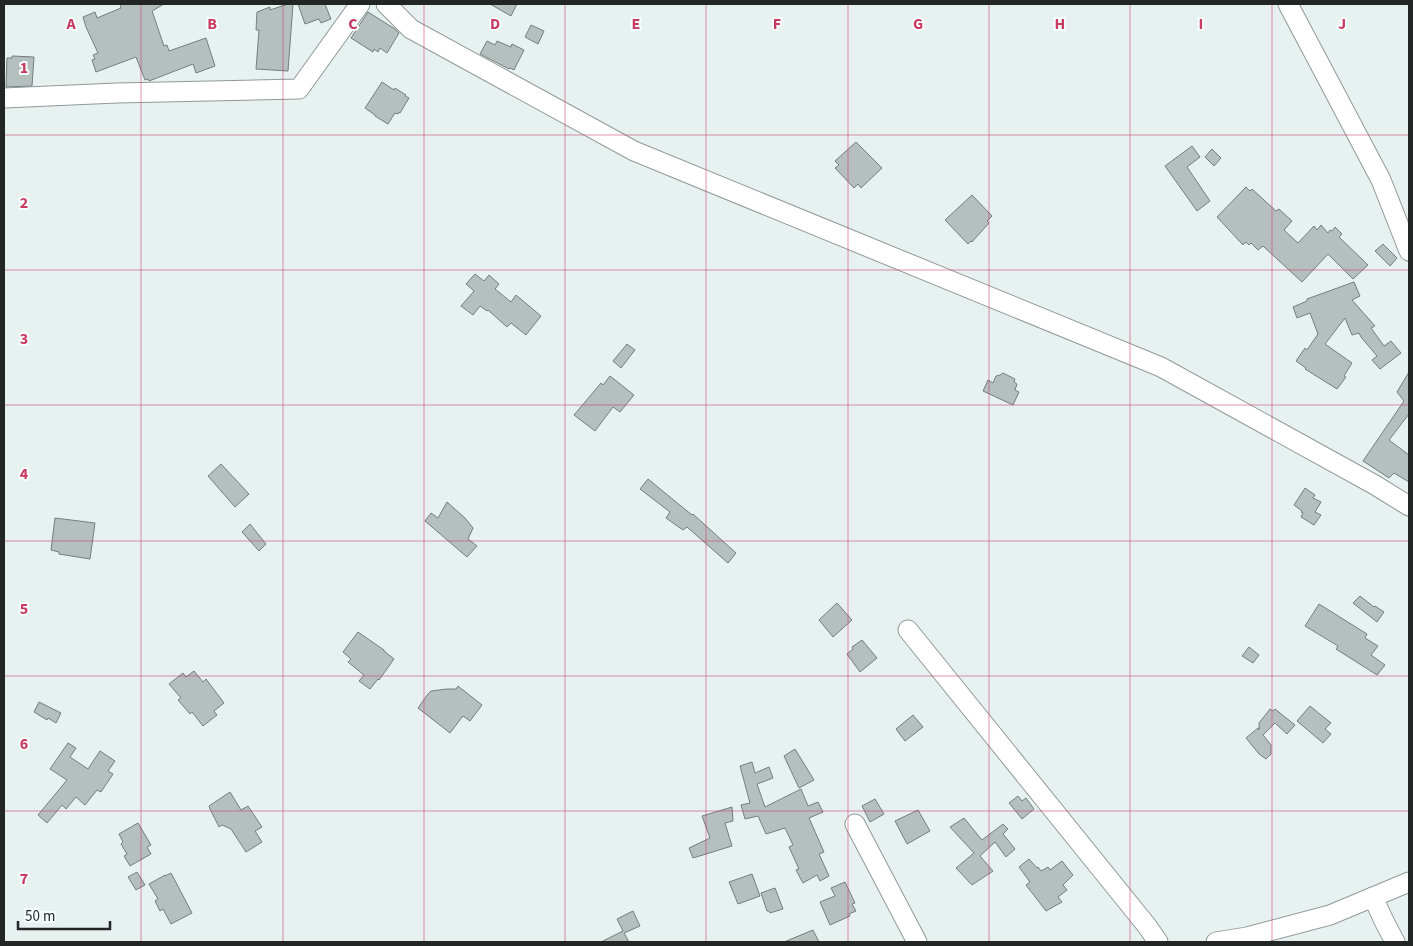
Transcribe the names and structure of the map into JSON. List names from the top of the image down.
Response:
{
  "scale_bar": "50 m",
  "grid": {
    "columns": [
      "A",
      "B",
      "C",
      "D",
      "E",
      "F",
      "G",
      "H",
      "I",
      "J"
    ],
    "rows": [
      "1",
      "2",
      "3",
      "4",
      "5",
      "6",
      "7"
    ]
  }
}
